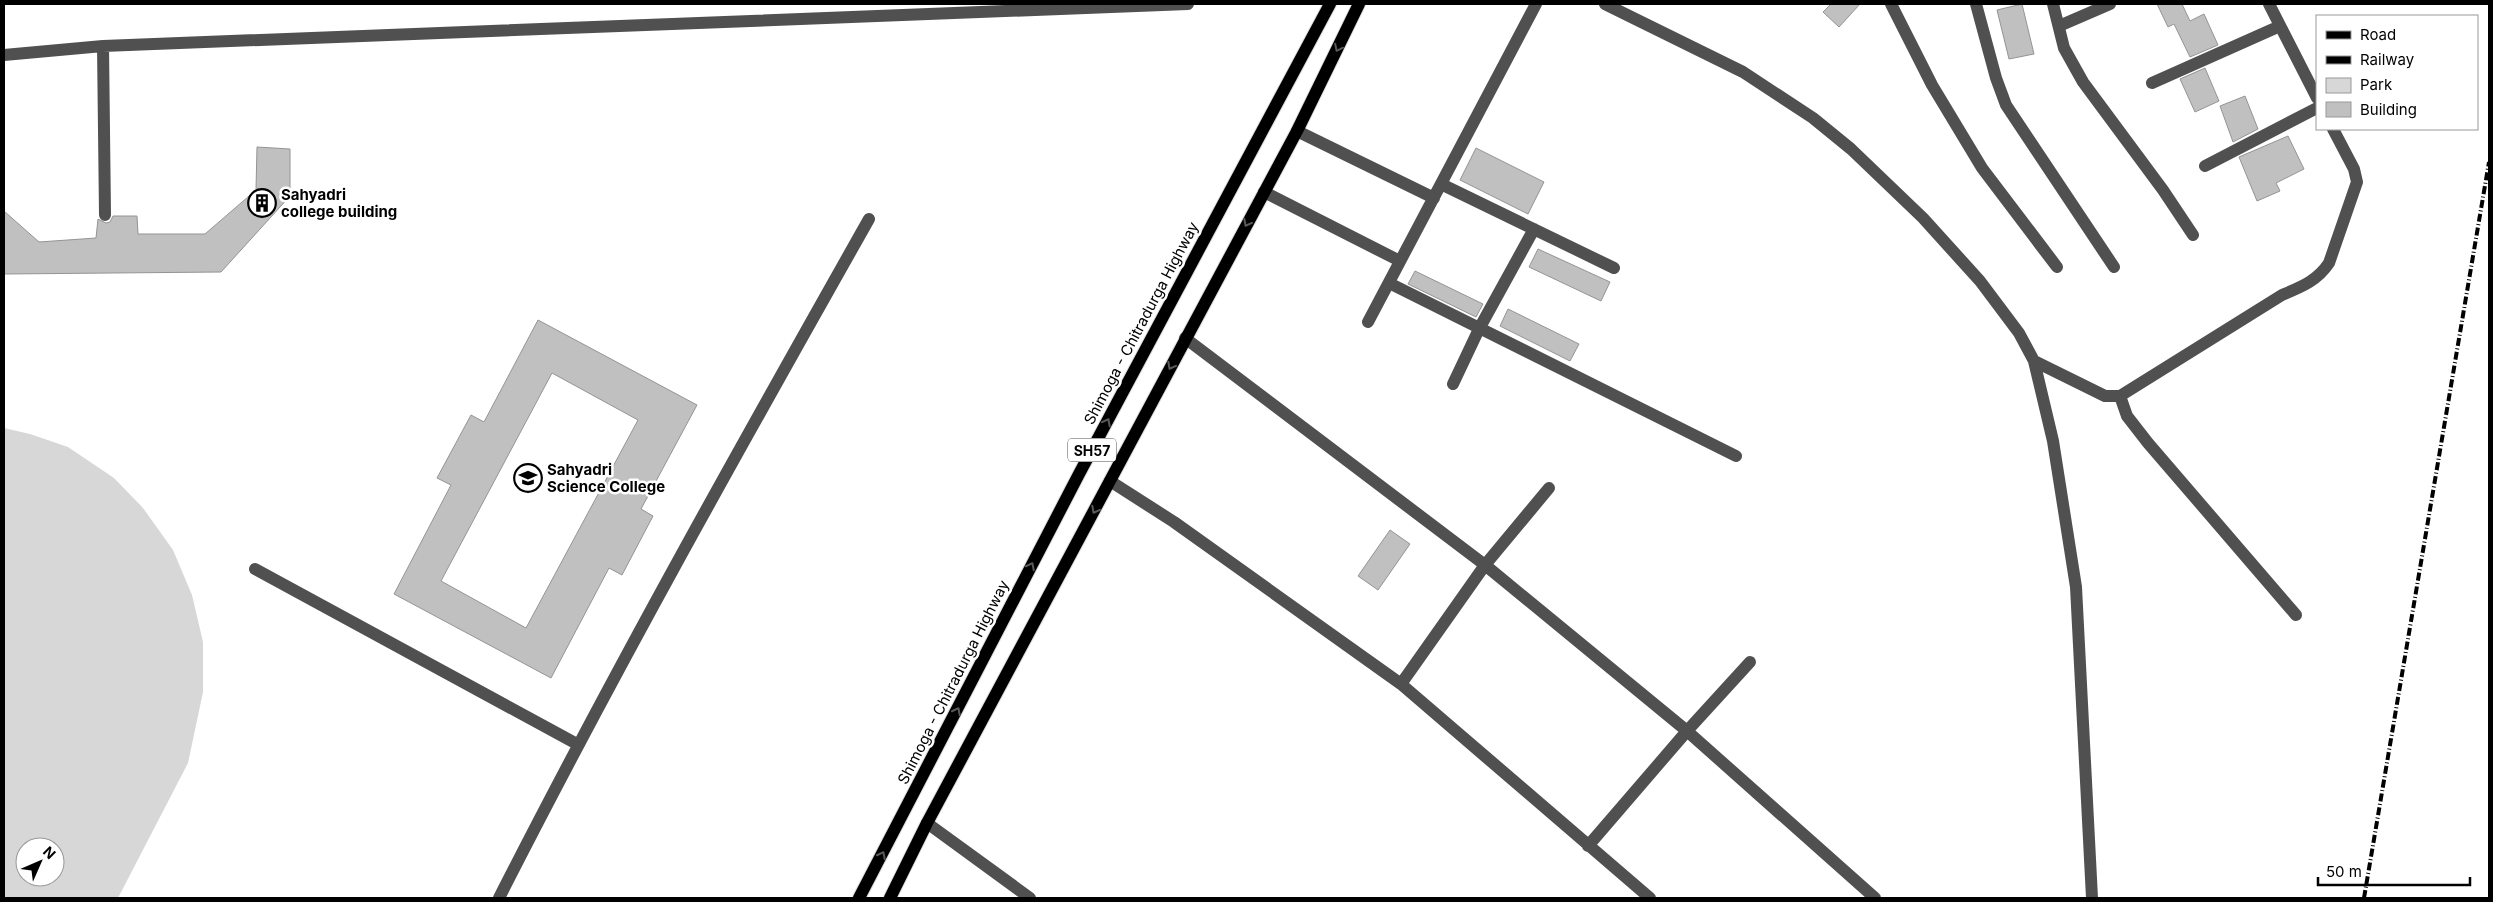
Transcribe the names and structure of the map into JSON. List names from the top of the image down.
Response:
{
  "streets": {
    "main road": ["Shimoga - Chitradurga Highway", "SH57"]
  },
  "places": {
    "building": ["Sahyadri college building"],
    "school or university": ["Sahyadri Science College"]
  },
  "legend": [
    "Road",
    "Railway",
    "Park",
    "Building"
  ],
  "scale_bar": "50 m",
  "north": "top right"
}
